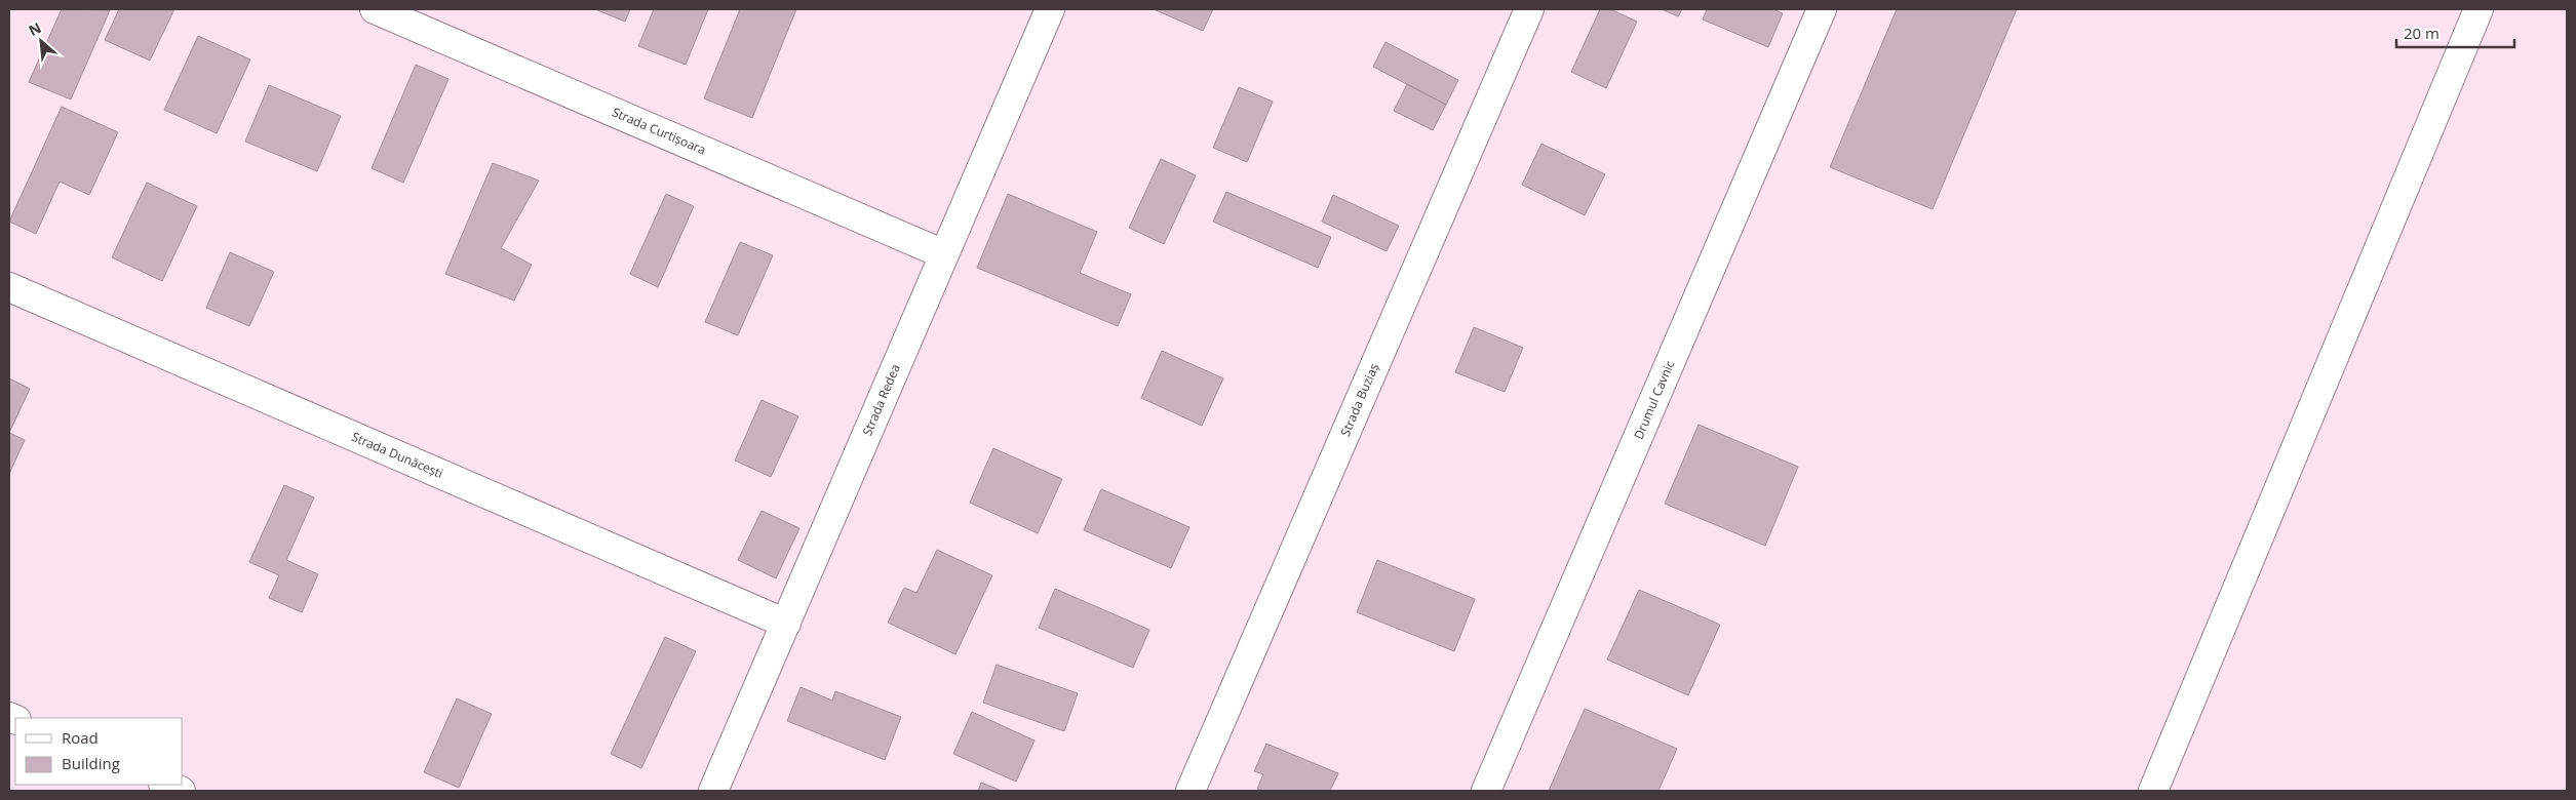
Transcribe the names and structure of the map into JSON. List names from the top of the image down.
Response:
{
  "streets": {
    "street": [
      "Strada Curtișoara",
      "Strada Redea",
      "Strada Buziaș",
      "Drumul Cavnic",
      "Strada Dunăcești"
    ]
  },
  "crossings": [
    ["Strada Curtișoara", "Strada Redea"],
    ["Strada Redea", "Strada Dunăcești"]
  ],
  "legend": ["Road", "Building"],
  "scale_bar": "20 m",
  "north": "top left"
}
